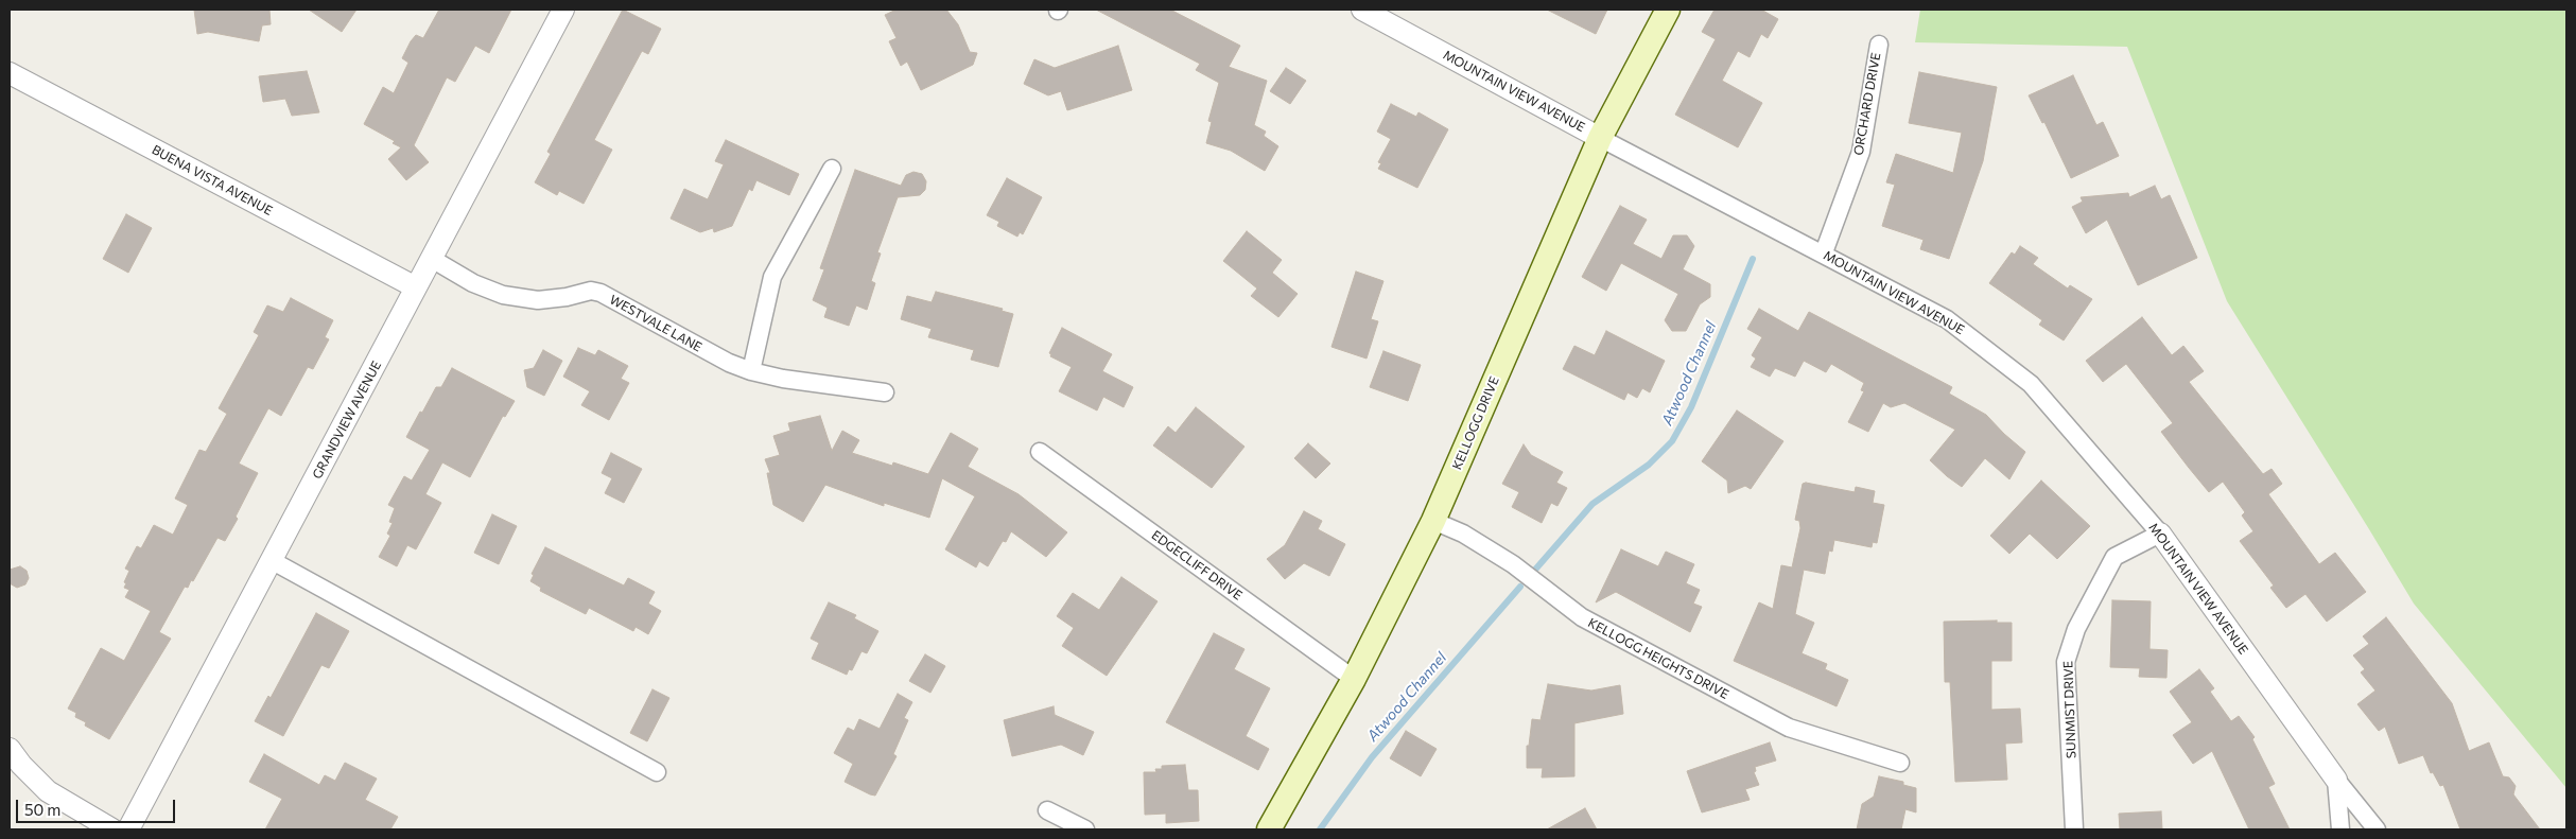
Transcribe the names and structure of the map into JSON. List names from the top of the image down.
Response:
{
  "streets": {
    "main road": ["KELLOGG DRIVE"],
    "street": [
      "MOUNTAIN VIEW AVENUE",
      "ORCHARD DRIVE",
      "BUENA VISTA AVENUE",
      "WESTVALE LANE",
      "GRANDVIEW AVENUE",
      "EDGECLIFF DRIVE",
      "KELLOGG HEIGHTS DRIVE",
      "SUNMIST DRIVE"
    ]
  },
  "crossings": [
    ["MOUNTAIN VIEW AVENUE", "ORCHARD DRIVE"],
    ["MOUNTAIN VIEW AVENUE", "KELLOGG DRIVE"],
    ["MOUNTAIN VIEW AVENUE", "SUNMIST DRIVE"],
    ["BUENA VISTA AVENUE", "GRANDVIEW AVENUE"],
    ["WESTVALE LANE", "GRANDVIEW AVENUE"],
    ["KELLOGG DRIVE", "EDGECLIFF DRIVE"],
    ["KELLOGG DRIVE", "KELLOGG HEIGHTS DRIVE"]
  ],
  "water": ["Atwood Channel"],
  "scale_bar": "50 m"
}
